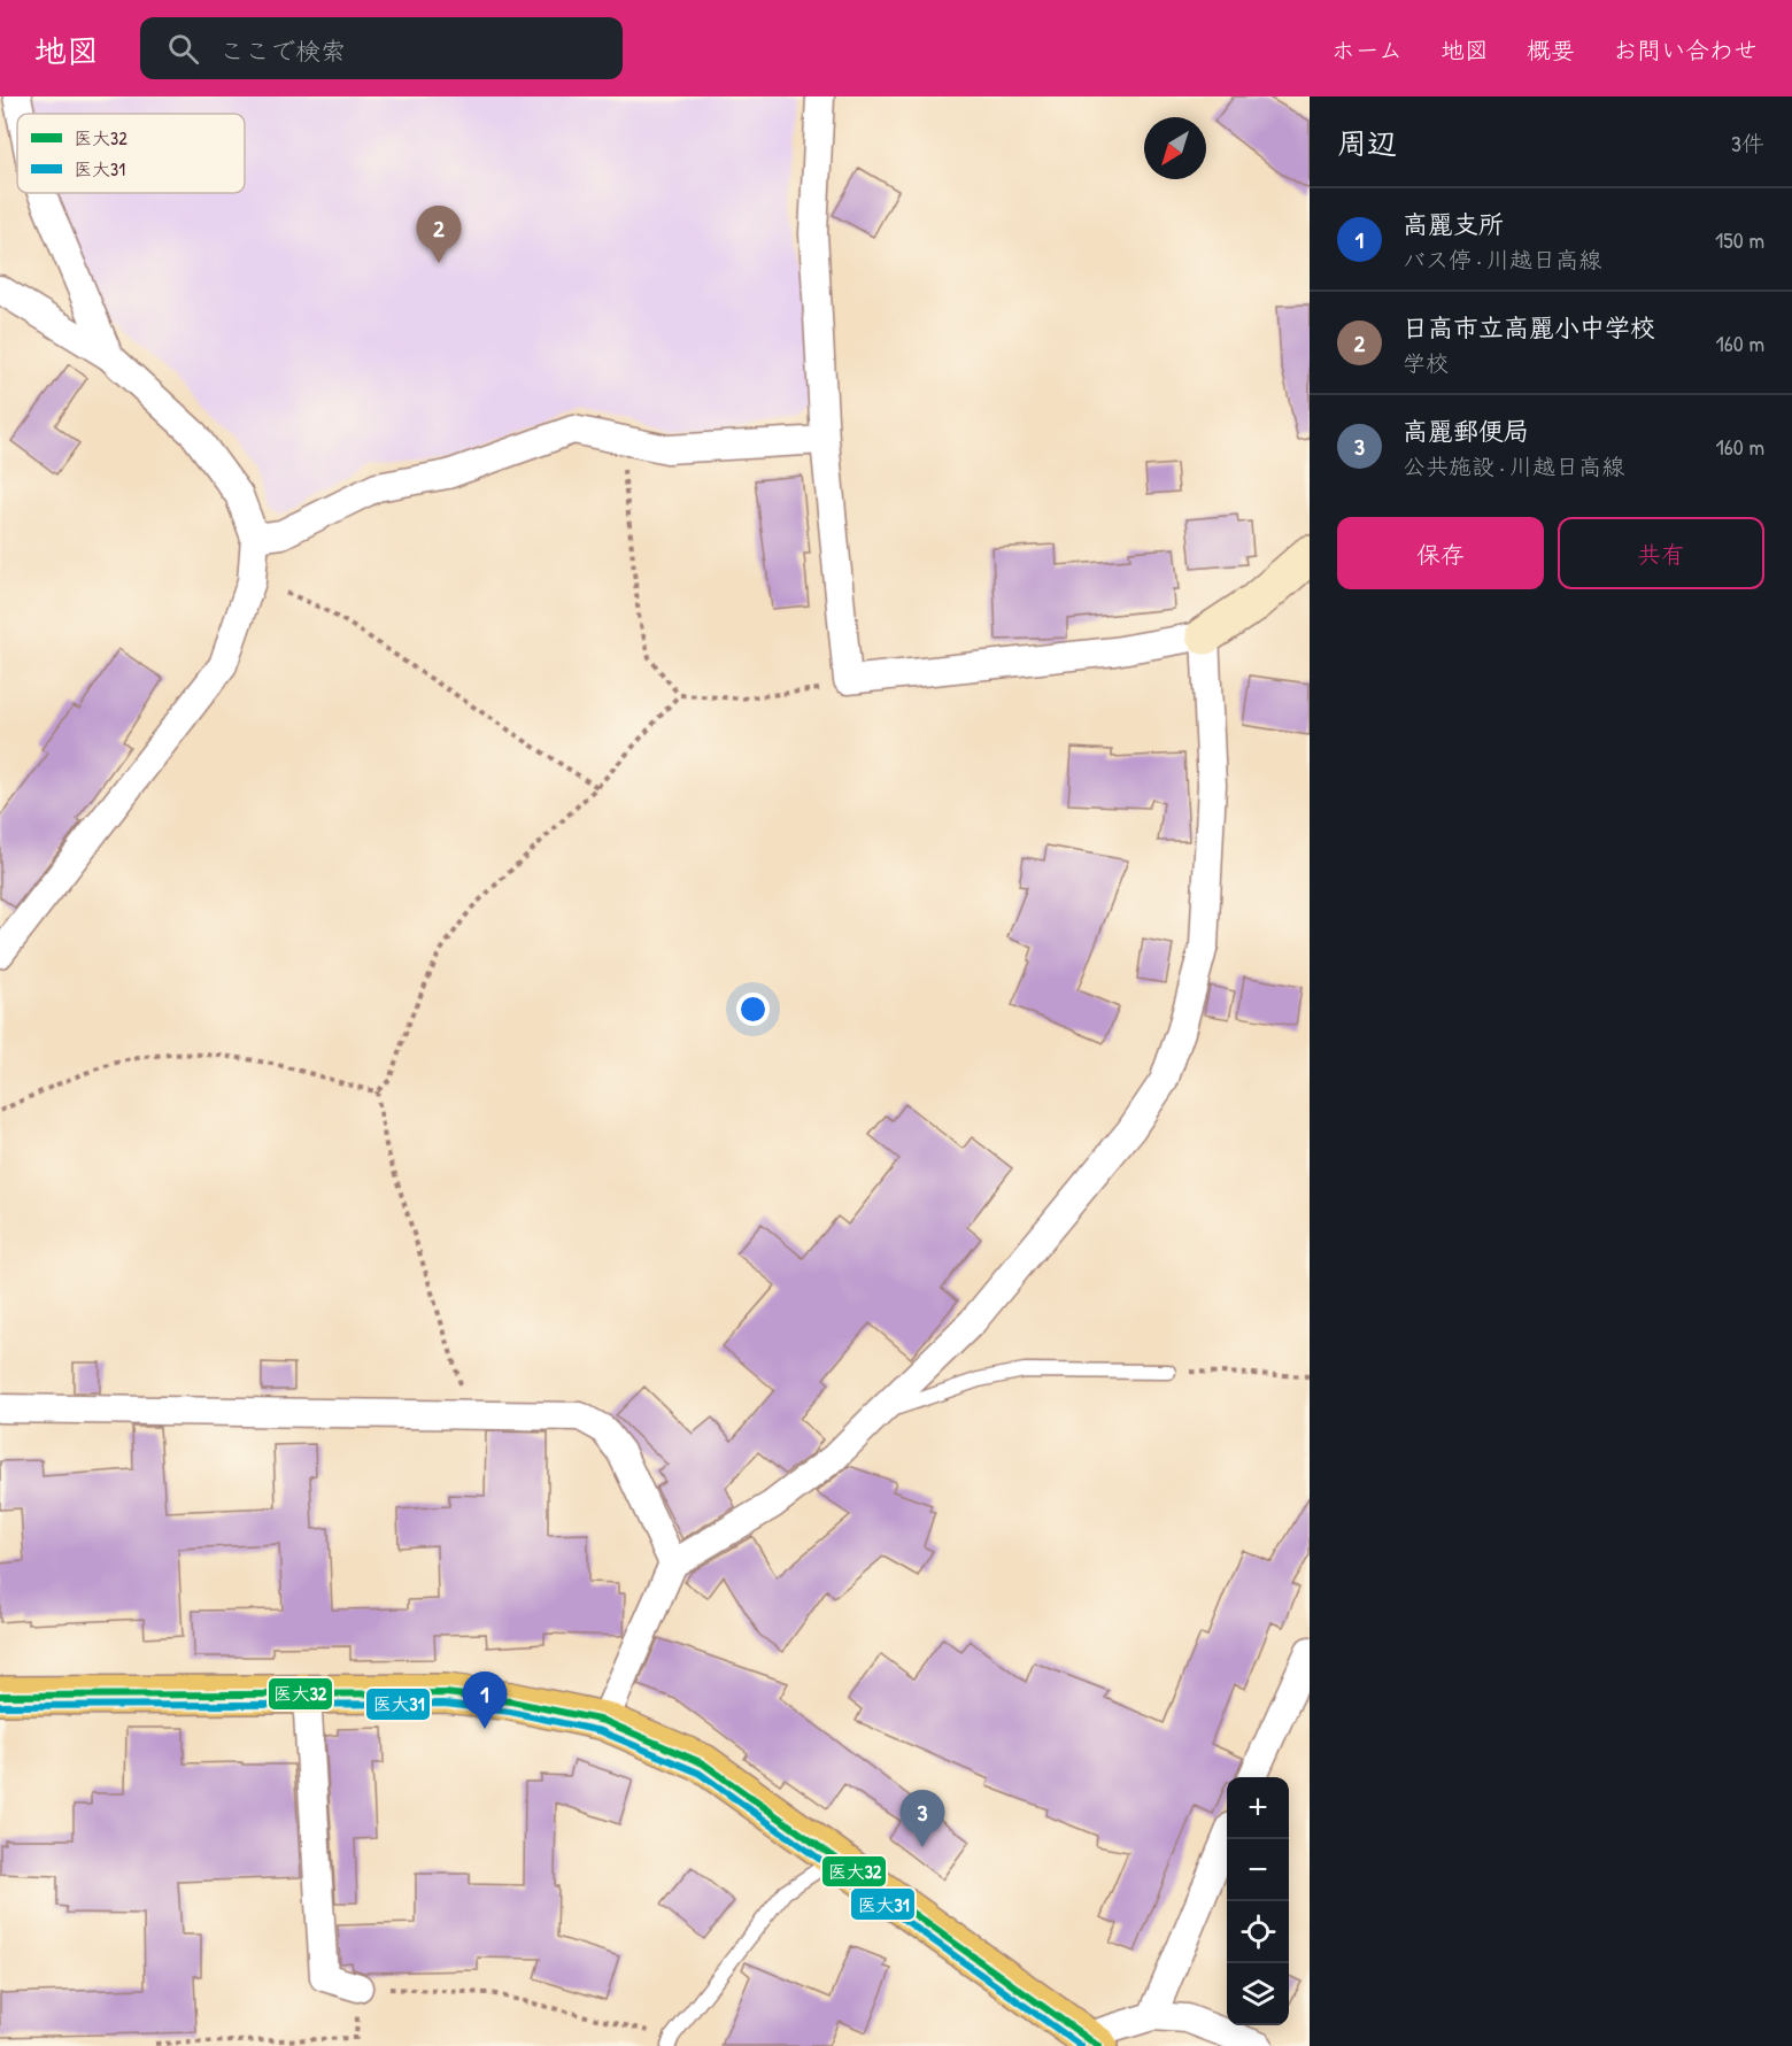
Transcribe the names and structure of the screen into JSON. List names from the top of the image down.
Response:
{
  "lines": ["transit line 医大32", "transit line 医大31"],
  "legend": ["医大32", "医大31"],
  "north": "bottom left",
  "page": {
    "header": "地図",
    "search": "ここで検索",
    "nav": [
      "ホーム",
      "地図",
      "概要",
      "お問い合わせ"
    ],
    "heading": ["周辺", "3件"],
    "list": [
      {
        "mark": "1",
        "name": "高麗支所",
        "note": "バス停 · 川越日高線",
        "value": "150 m"
      },
      {
        "mark": "2",
        "name": "日高市立高麗小中学校",
        "note": "学校",
        "value": "160 m"
      },
      {
        "mark": "3",
        "name": "高麗郵便局",
        "note": "公共施設 · 川越日高線",
        "value": "160 m"
      }
    ],
    "pins": ["2", "1", "3"],
    "buttons": ["保存", "共有"],
    "map_buttons": ["+", "−"]
  }
}
